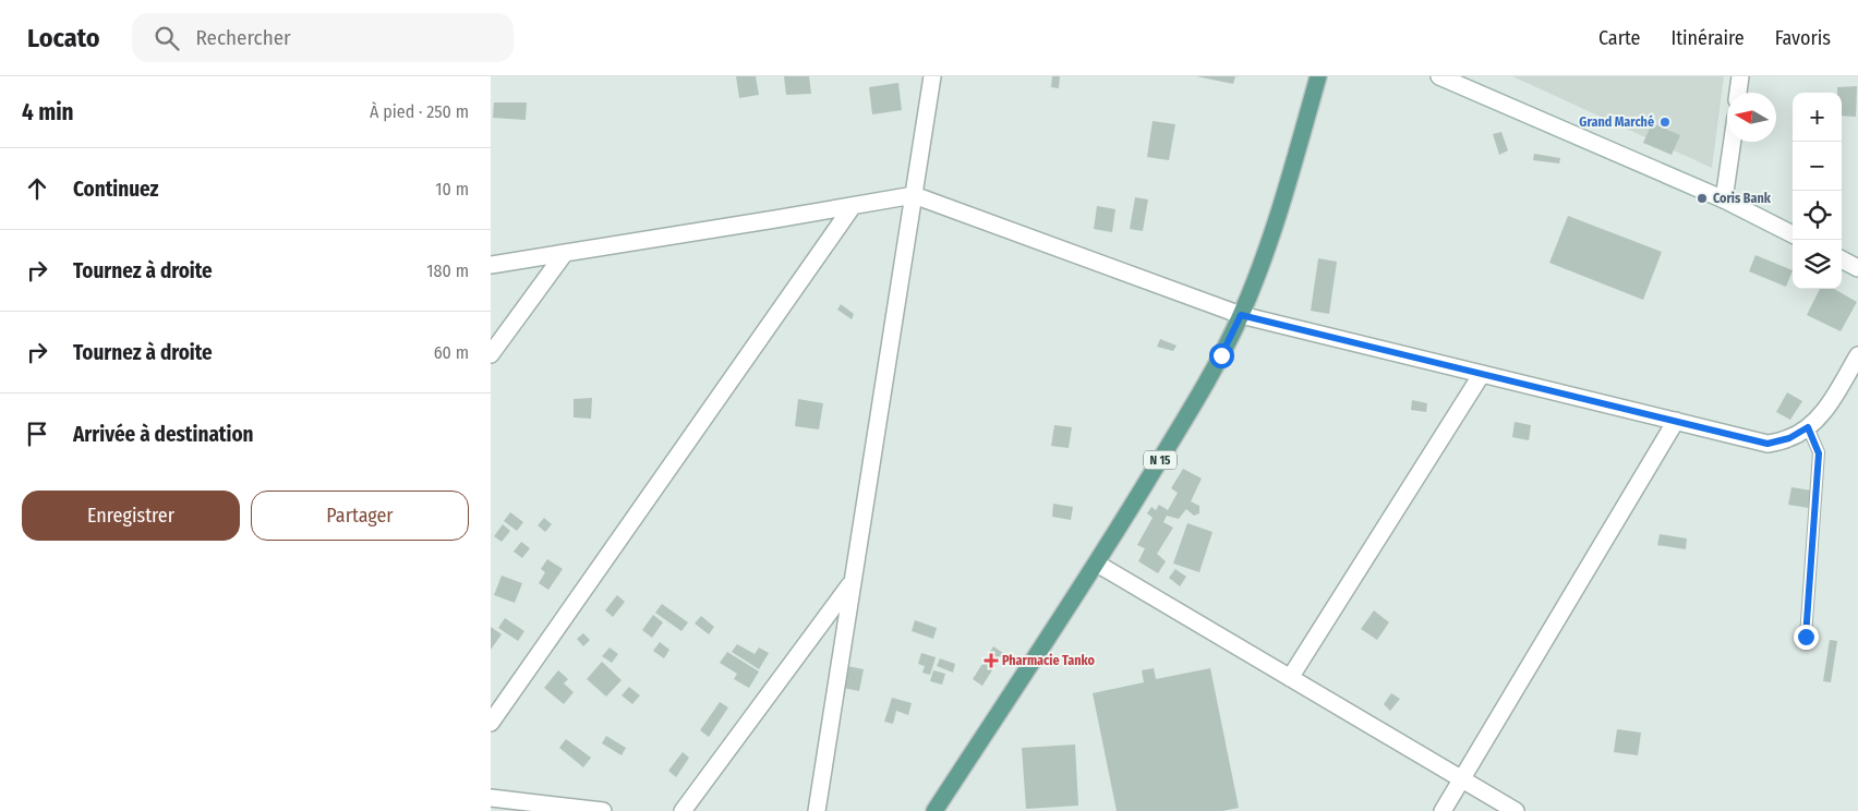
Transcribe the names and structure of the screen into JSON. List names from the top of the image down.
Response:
{
  "streets": {
    "main road": ["N 15"]
  },
  "places": {
    "other": ["Grand Marché", "Coris Bank"],
    "health": ["Pharmacie Tanko"]
  },
  "north": "left",
  "page": {
    "header": "Locato",
    "search": "Rechercher",
    "nav": ["Carte", "Itinéraire", "Favoris"],
    "heading": ["4 min", "À pied · 250 m"],
    "map_buttons": ["+", "−"],
    "list": [
      ["Continuez", "10 m"],
      ["Tournez à droite", "180 m"],
      ["Tournez à droite", "60 m"],
      "Arrivée à destination"
    ],
    "buttons": ["Enregistrer", "Partager"]
  }
}
